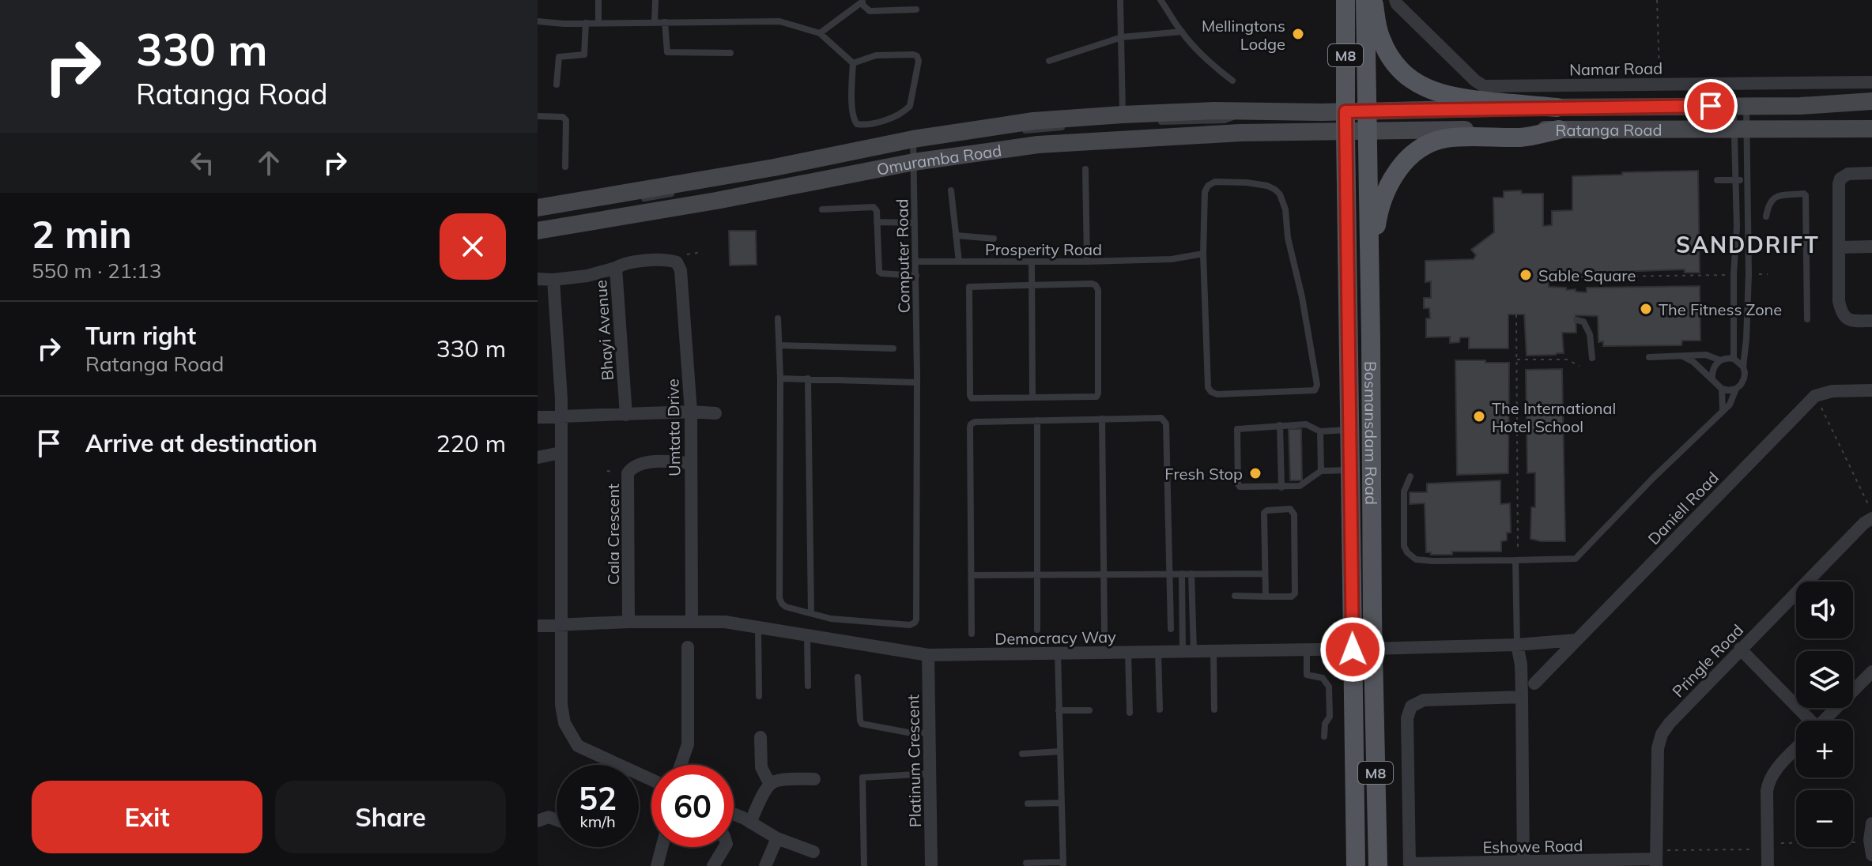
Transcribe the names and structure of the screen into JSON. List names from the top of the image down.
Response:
{
  "streets": {
    "main road": [
      "M8",
      "Ratanga Road",
      "Omuramba Road",
      "Bosmansdam Road"
    ],
    "street": [
      "Namar Road",
      "Bhayi Avenue",
      "Umtata Drive",
      "Daniell Road",
      "Cala Crescent",
      "Democracy Way",
      "Pringle Road",
      "Platinum Crescent",
      "Eshowe Road"
    ],
    "lane": ["Prosperity Road", "Computer Road"]
  },
  "crossings": [
    ["Ratanga Road", "Omuramba Road"],
    ["Ratanga Road", "Bosmansdam Road"],
    ["Omuramba Road", "Computer Road"],
    ["Omuramba Road", "Bosmansdam Road"],
    ["Prosperity Road", "Computer Road"],
    ["Bhayi Avenue", "Umtata Drive"],
    ["Umtata Drive", "Cala Crescent"],
    ["Umtata Drive", "Democracy Way"],
    ["Bosmansdam Road", "Democracy Way"],
    ["Daniell Road", "Democracy Way"],
    ["Cala Crescent", "Democracy Way"],
    ["Democracy Way", "Platinum Crescent"],
    ["Pringle Road", "Eshowe Road"]
  ],
  "districts": ["SANDDRIFT"],
  "places": [
    "Mellingtons Lodge",
    "Sable Square",
    "The Fitness Zone",
    "The International Hotel School",
    "Fresh Stop"
  ],
  "page": {
    "turn": ["330 m", "Ratanga Road"],
    "heading": ["2 min", "550 m · 21:13"],
    "list": [
      {
        "name": "Turn right",
        "note": "Ratanga Road",
        "value": "330 m"
      },
      {
        "name": "Arrive at destination",
        "value": "220 m"
      }
    ],
    "map_buttons": ["+", "−"],
    "speed": "52 km/h",
    "limit": "60",
    "buttons": ["Exit", "Share"]
  }
}
